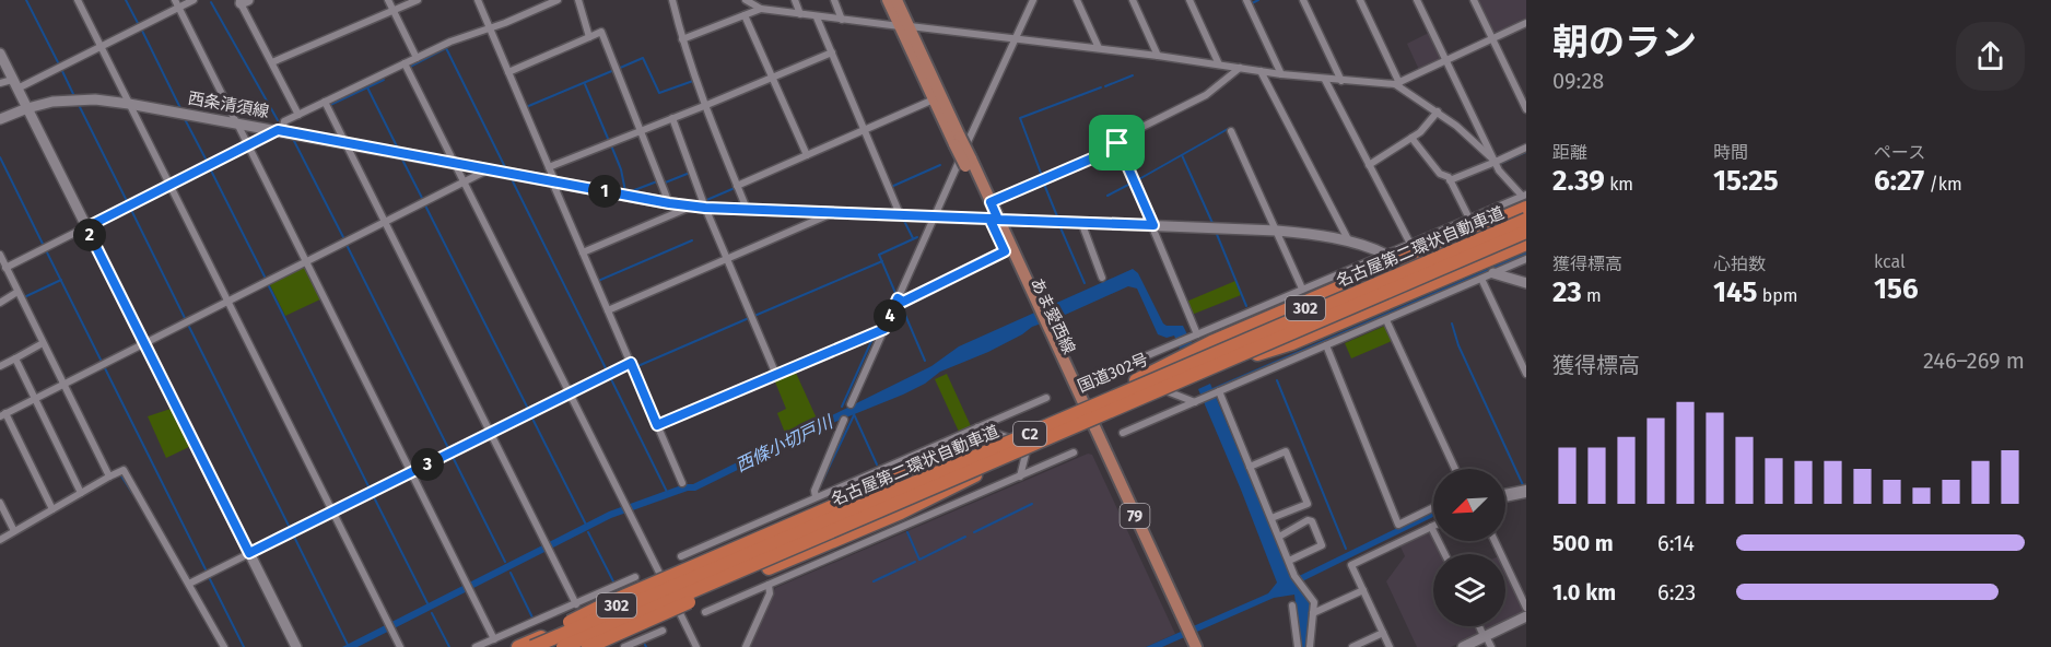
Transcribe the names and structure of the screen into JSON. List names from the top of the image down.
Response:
{
  "streets": {
    "highway": [
      "名古屋第二環状自動車道",
      "302",
      "国道302号",
      "C2"
    ],
    "main road": ["あま愛西線", "79"],
    "street": ["西条清須線"]
  },
  "crossings": [
    ["西条清須線", "あま愛西線"],
    ["あま愛西線", "国道302号"]
  ],
  "water": ["西條小切戸川"],
  "north": "bottom left",
  "page": {
    "heading": ["朝のラン", "09:28"],
    "stats": [
      ["距離", "2.39 km"],
      ["時間", "15:25"],
      ["ペース", "6:27 /km"],
      ["獲得標高", "23 m"],
      ["心拍数", "145 bpm"],
      ["kcal", "156"]
    ],
    "pins": [
      "1",
      "2",
      "4",
      "3"
    ],
    "chart": ["獲得標高", "246–269 m"],
    "list": [
      {
        "name": "500 m",
        "note": "6:14"
      },
      {
        "name": "1.0 km",
        "note": "6:23"
      }
    ]
  }
}
